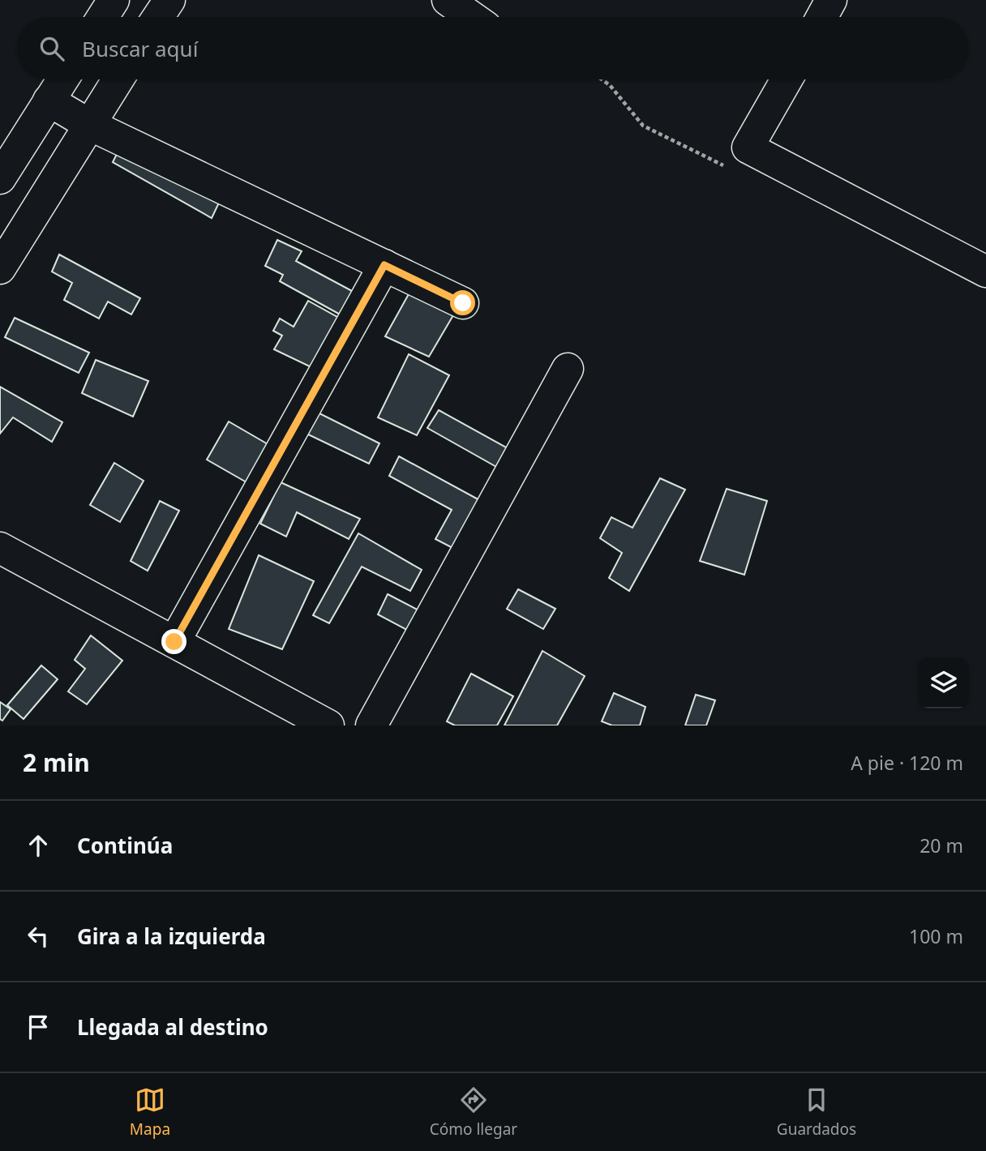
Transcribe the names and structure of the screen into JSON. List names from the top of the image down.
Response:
{
  "page": {
    "search": "Buscar aquí",
    "heading": ["2 min", "A pie · 120 m"],
    "list": [
      ["Continúa", "20 m"],
      ["Gira a la izquierda", "100 m"],
      "Llegada al destino"
    ],
    "nav": ["Mapa", "Cómo llegar", "Guardados"]
  }
}
